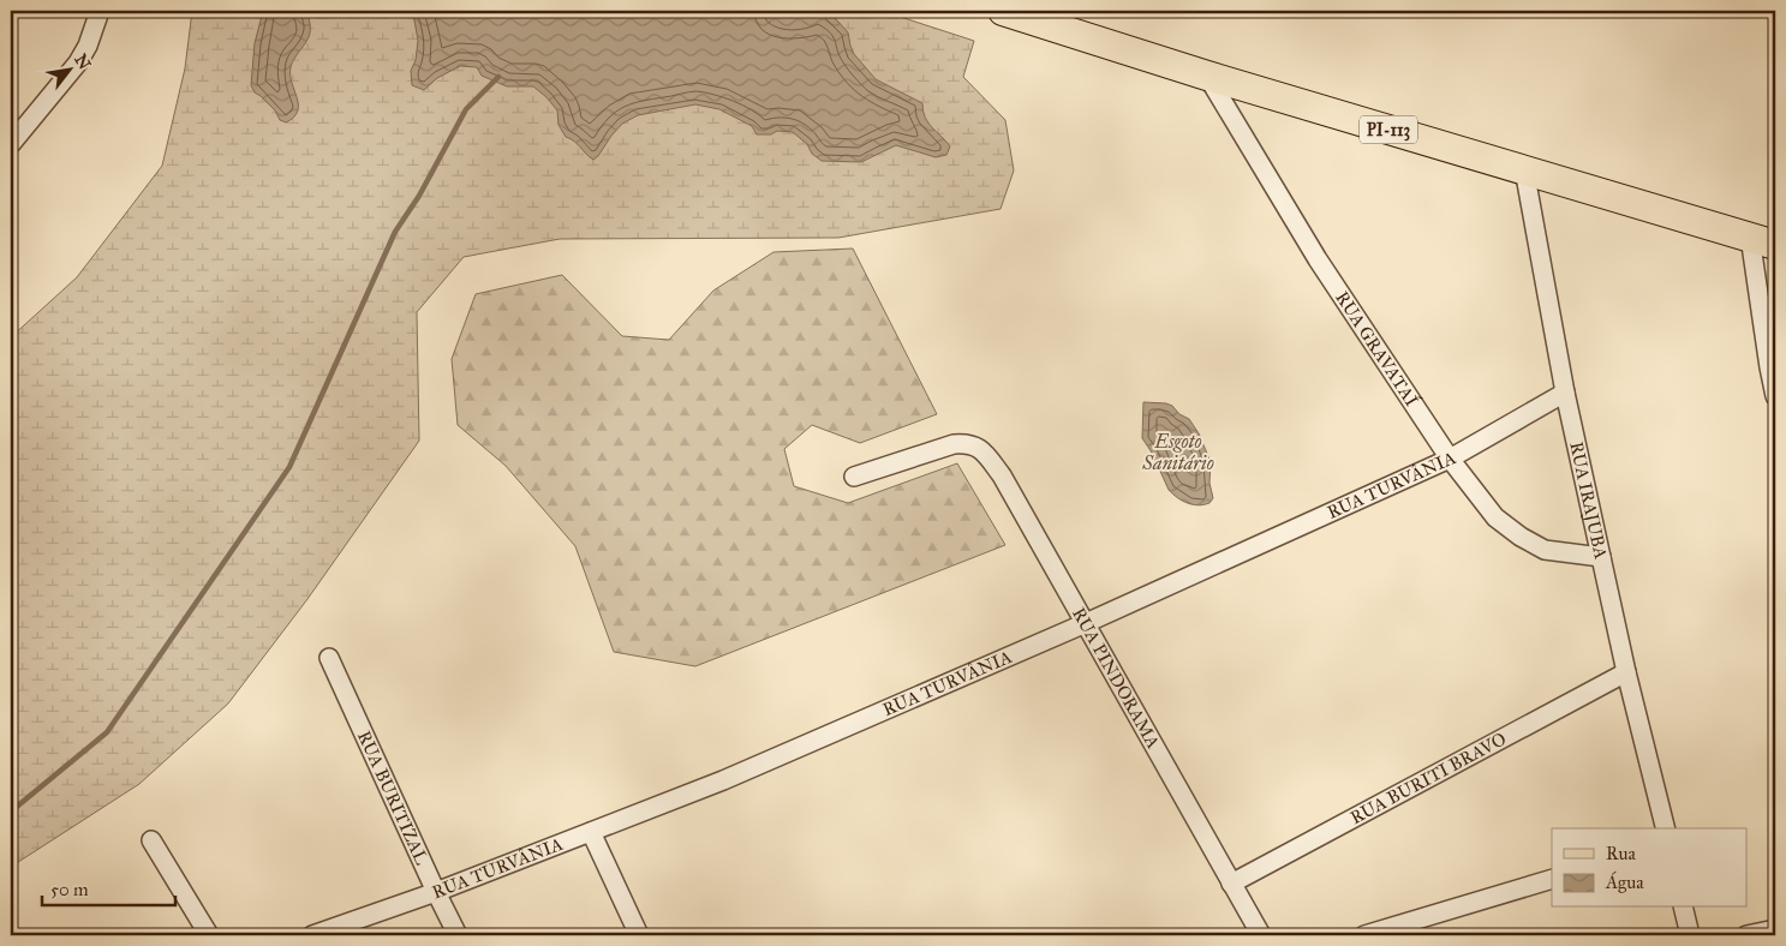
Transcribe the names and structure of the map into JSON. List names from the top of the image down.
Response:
{
  "streets": {
    "main road": ["PI-113"],
    "street": [
      "RUA GRAVATAÍ",
      "RUA TURVÂNIA",
      "RUA IRAJUBA",
      "RUA PINDORAMA",
      "RUA BURITI BRAVO",
      "RUA BURITIZAL"
    ]
  },
  "crossings": [
    ["PI-113", "RUA GRAVATAÍ"],
    ["PI-113", "RUA IRAJUBA"],
    ["RUA GRAVATAÍ", "RUA TURVÂNIA"],
    ["RUA GRAVATAÍ", "RUA IRAJUBA"],
    ["RUA TURVÂNIA", "RUA IRAJUBA"],
    ["RUA TURVÂNIA", "RUA PINDORAMA"],
    ["RUA TURVÂNIA", "RUA BURITIZAL"],
    ["RUA IRAJUBA", "RUA BURITI BRAVO"],
    ["RUA PINDORAMA", "RUA BURITI BRAVO"]
  ],
  "water": ["Esgoto Sanitário"],
  "legend": ["Rua", "Água"],
  "scale_bar": "50 m",
  "north": "top right"
}
